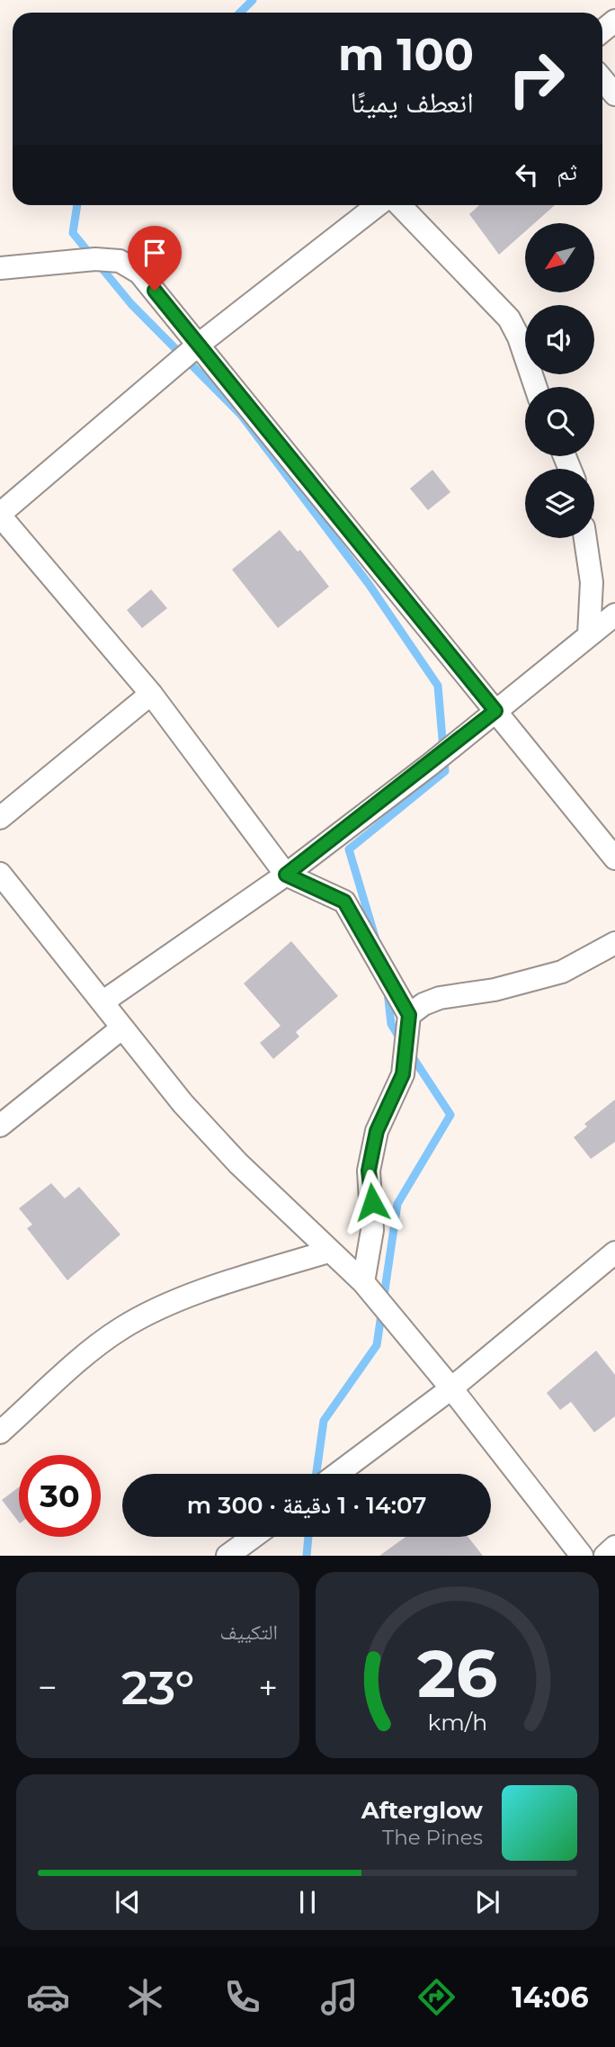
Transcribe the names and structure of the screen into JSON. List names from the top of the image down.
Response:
{
  "north": "bottom left",
  "page": {
    "turn": ["100 m", "انعطف يمينًا"],
    "then": "ثم",
    "limit": "30",
    "trip": "14:07 · 1 دقيقة · 300 m",
    "tile": "التكييف",
    "heat": ["−", "23°", "+"],
    "song": ["Afterglow", "The Pines"],
    "tabs": "14:06",
    "gauge": ["26", "km/h"]
  }
}
